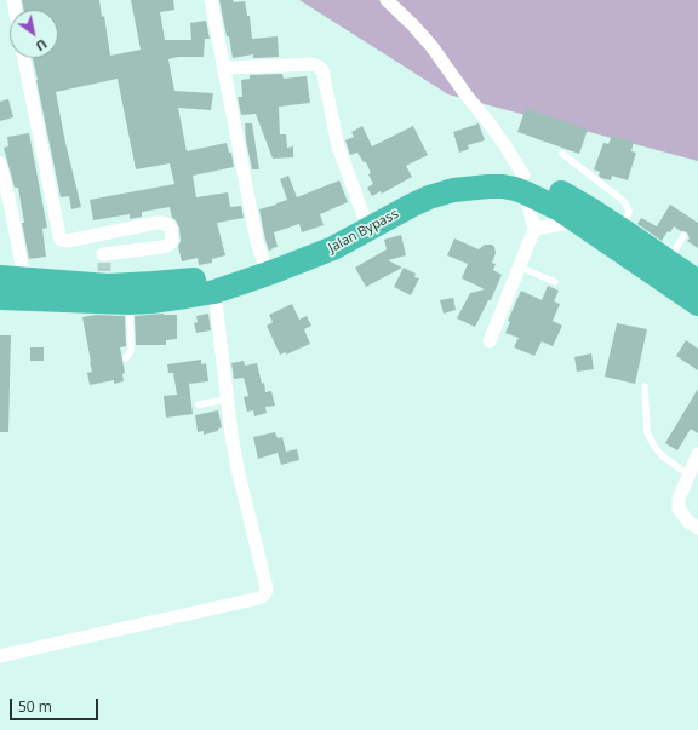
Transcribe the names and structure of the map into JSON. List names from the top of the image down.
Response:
{
  "streets": {
    "highway": ["Jalan Bypass"]
  },
  "scale_bar": "50 m",
  "north": "bottom right"
}
